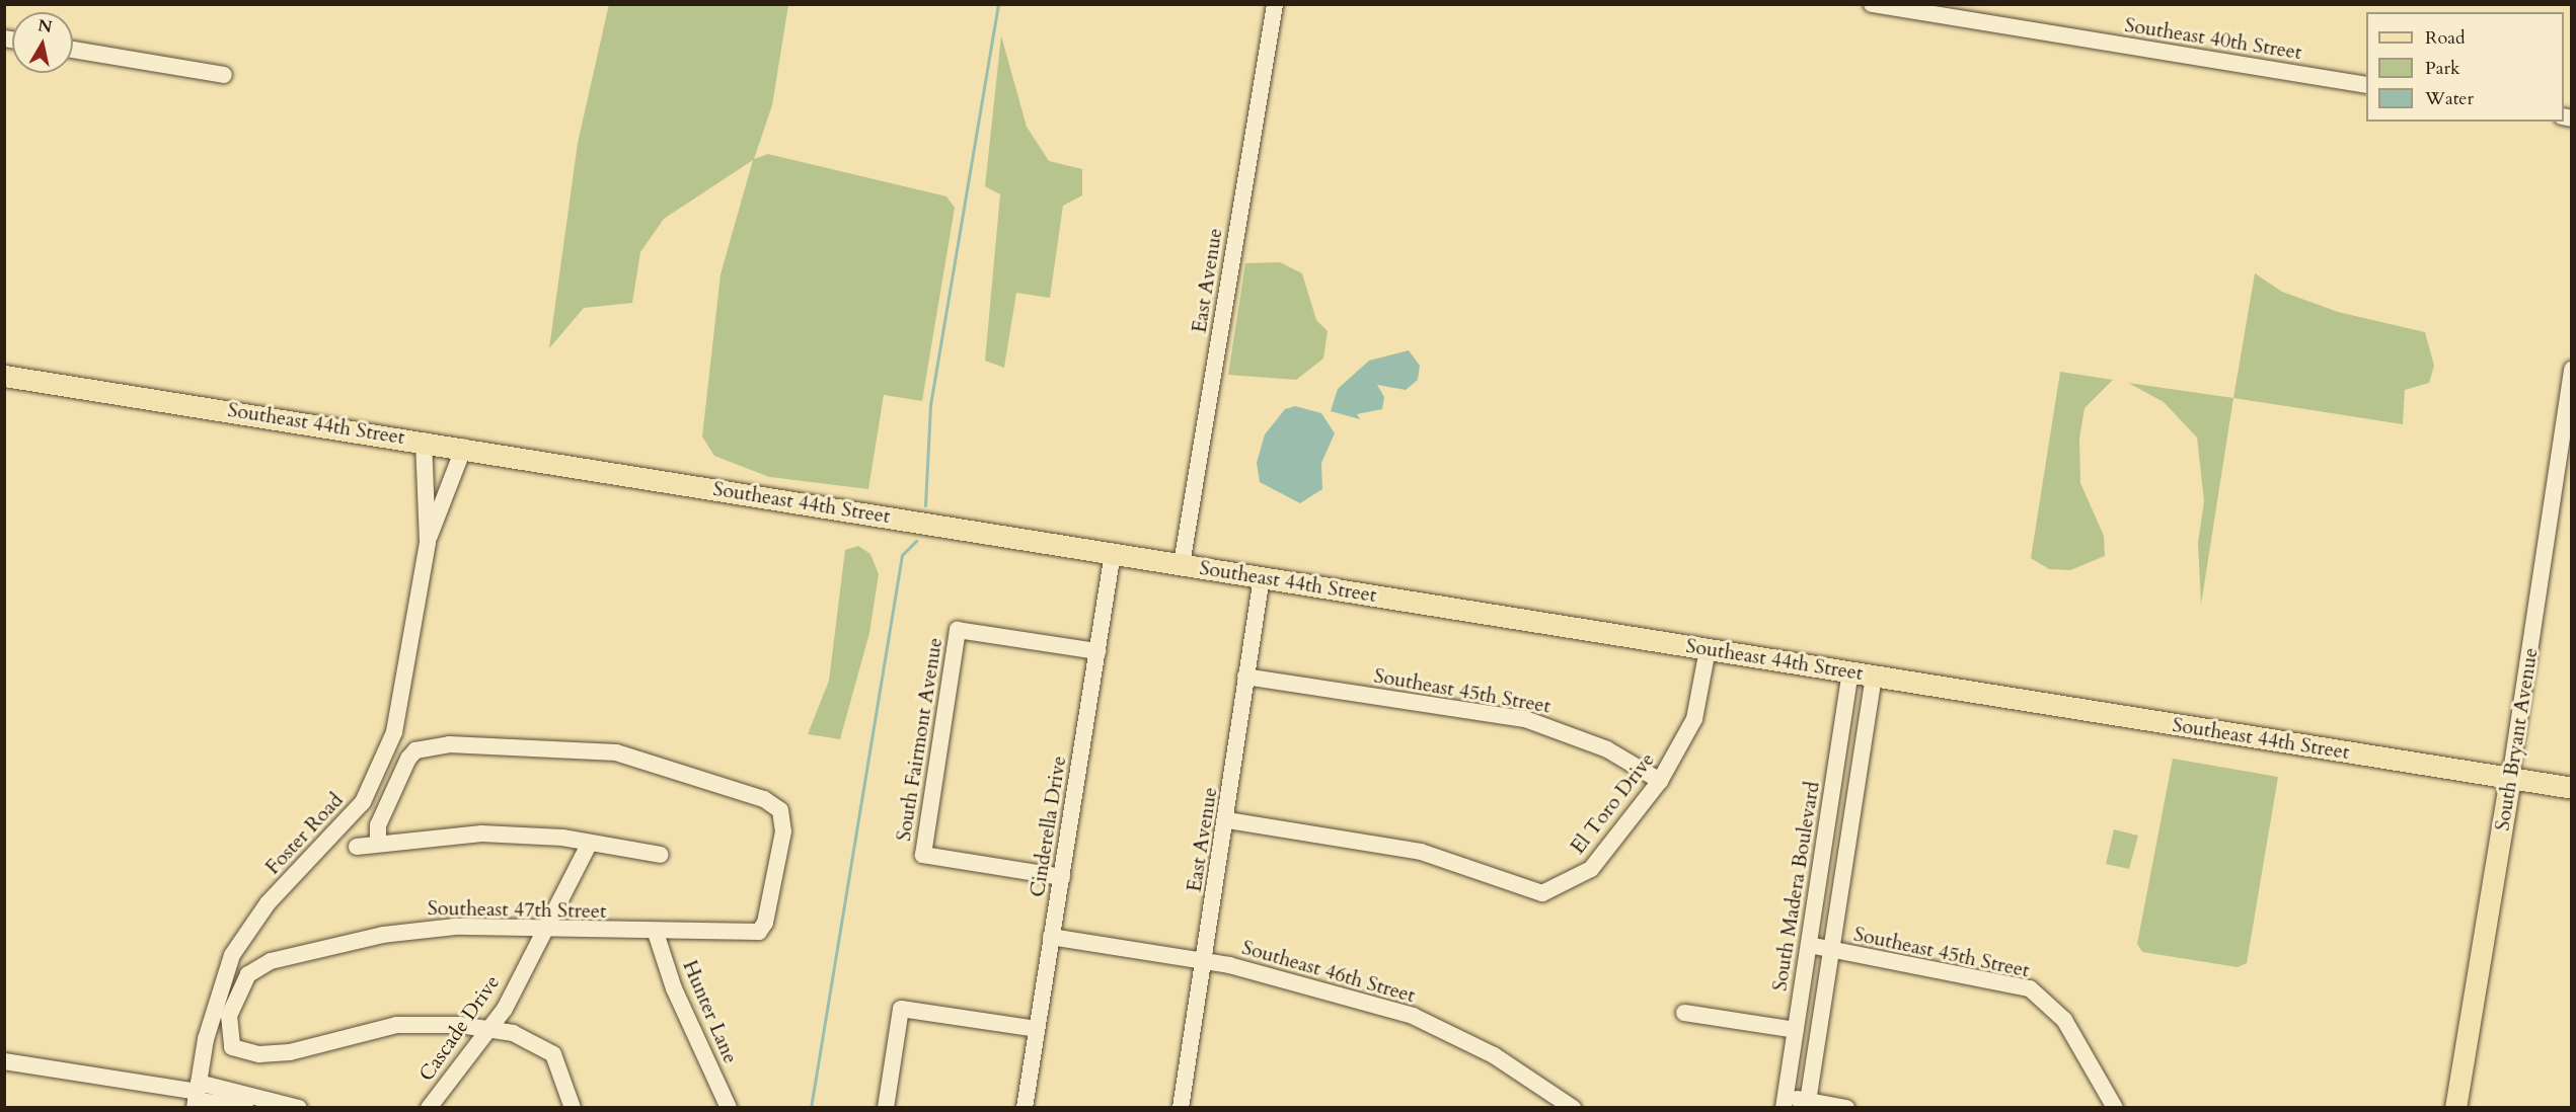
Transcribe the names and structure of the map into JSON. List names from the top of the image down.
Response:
{
  "streets": {
    "main road": ["Southeast 44th Street", "South Bryant Avenue"],
    "street": [
      "Southeast 40th Street",
      "East Avenue",
      "Southeast 45th Street",
      "South Fairmont Avenue",
      "El Toro Drive",
      "Cinderella Drive",
      "Foster Road",
      "South Madera Boulevard",
      "Southeast 47th Street",
      "Southeast 46th Street",
      "Hunter Lane",
      "Cascade Drive"
    ]
  },
  "crossings": [
    ["East Avenue", "Southeast 44th Street"],
    ["East Avenue", "Southeast 45th Street"],
    ["East Avenue", "El Toro Drive"],
    ["East Avenue", "Southeast 46th Street"],
    ["Southeast 44th Street", "South Bryant Avenue"],
    ["Southeast 44th Street", "El Toro Drive"],
    ["Southeast 44th Street", "Cinderella Drive"],
    ["Southeast 44th Street", "Foster Road"],
    ["Southeast 44th Street", "South Madera Boulevard"],
    ["Southeast 45th Street", "El Toro Drive"],
    ["Southeast 45th Street", "South Madera Boulevard"],
    ["South Fairmont Avenue", "Cinderella Drive"],
    ["Cinderella Drive", "Southeast 46th Street"],
    ["Southeast 47th Street", "Hunter Lane"],
    ["Southeast 47th Street", "Cascade Drive"]
  ],
  "legend": ["Road", "Park", "Water"],
  "north": "top"
}
